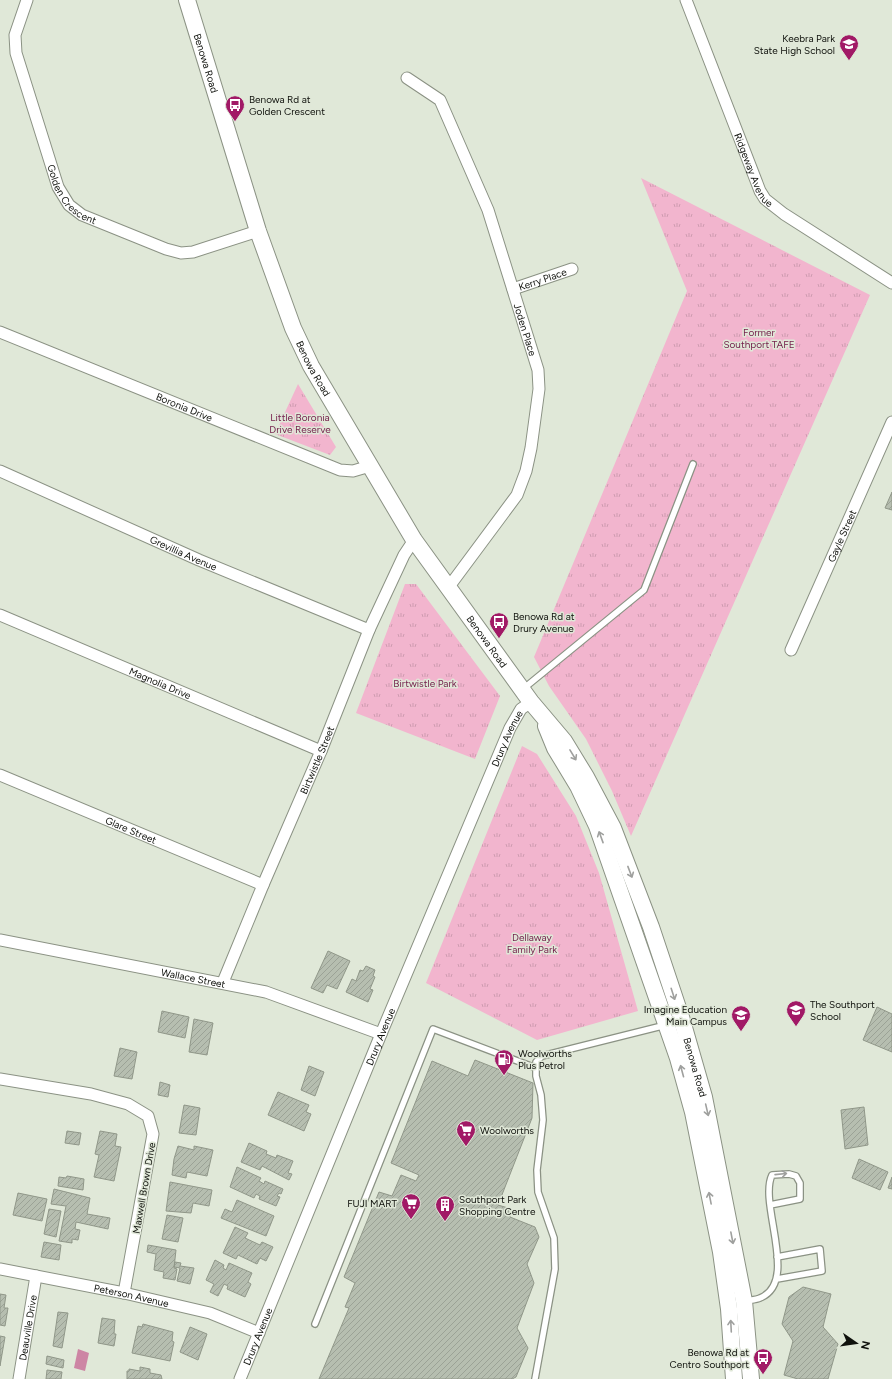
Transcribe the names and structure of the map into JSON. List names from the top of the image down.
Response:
{
  "streets": {
    "main road": ["Benowa Road"],
    "street": [
      "Ridgeway Avenue",
      "Golden Crescent",
      "Kerry Place",
      "Joden Place",
      "Boronia Drive",
      "Gayle Street",
      "Grevillia Avenue",
      "Magnolia Drive",
      "Drury Avenue",
      "Birtwistle Street",
      "Glare Street",
      "Wallace Street",
      "Maxwell Brown Drive",
      "Peterson Avenue",
      "Deauville Drive"
    ]
  },
  "crossings": [
    ["Benowa Road", "Golden Crescent"],
    ["Benowa Road", "Joden Place"],
    ["Benowa Road", "Boronia Drive"],
    ["Benowa Road", "Drury Avenue"],
    ["Benowa Road", "Birtwistle Street"],
    ["Kerry Place", "Joden Place"],
    ["Grevillia Avenue", "Birtwistle Street"],
    ["Magnolia Drive", "Birtwistle Street"],
    ["Drury Avenue", "Wallace Street"],
    ["Drury Avenue", "Peterson Avenue"],
    ["Birtwistle Street", "Glare Street"],
    ["Birtwistle Street", "Wallace Street"],
    ["Maxwell Brown Drive", "Peterson Avenue"],
    ["Peterson Avenue", "Deauville Drive"]
  ],
  "parks": [
    "Former Southport TAFE",
    "Little Boronia Drive Reserve",
    "Birtwistle Park",
    "Dellaway Family Park"
  ],
  "places": {
    "school or university": ["Keebra Park State High School", "The Southport School", "Imagine Education Main Campus"],
    "bus stop": ["Benowa Rd at Golden Crescent", "Benowa Rd at Drury Avenue", "Benowa Rd at Centro Southport"],
    "fuel station": ["Woolworths Plus Petrol"],
    "supermarket": ["Woolworths", "FUJI MART"],
    "building": ["Southport Park Shopping Centre"]
  },
  "north": "right"
}
